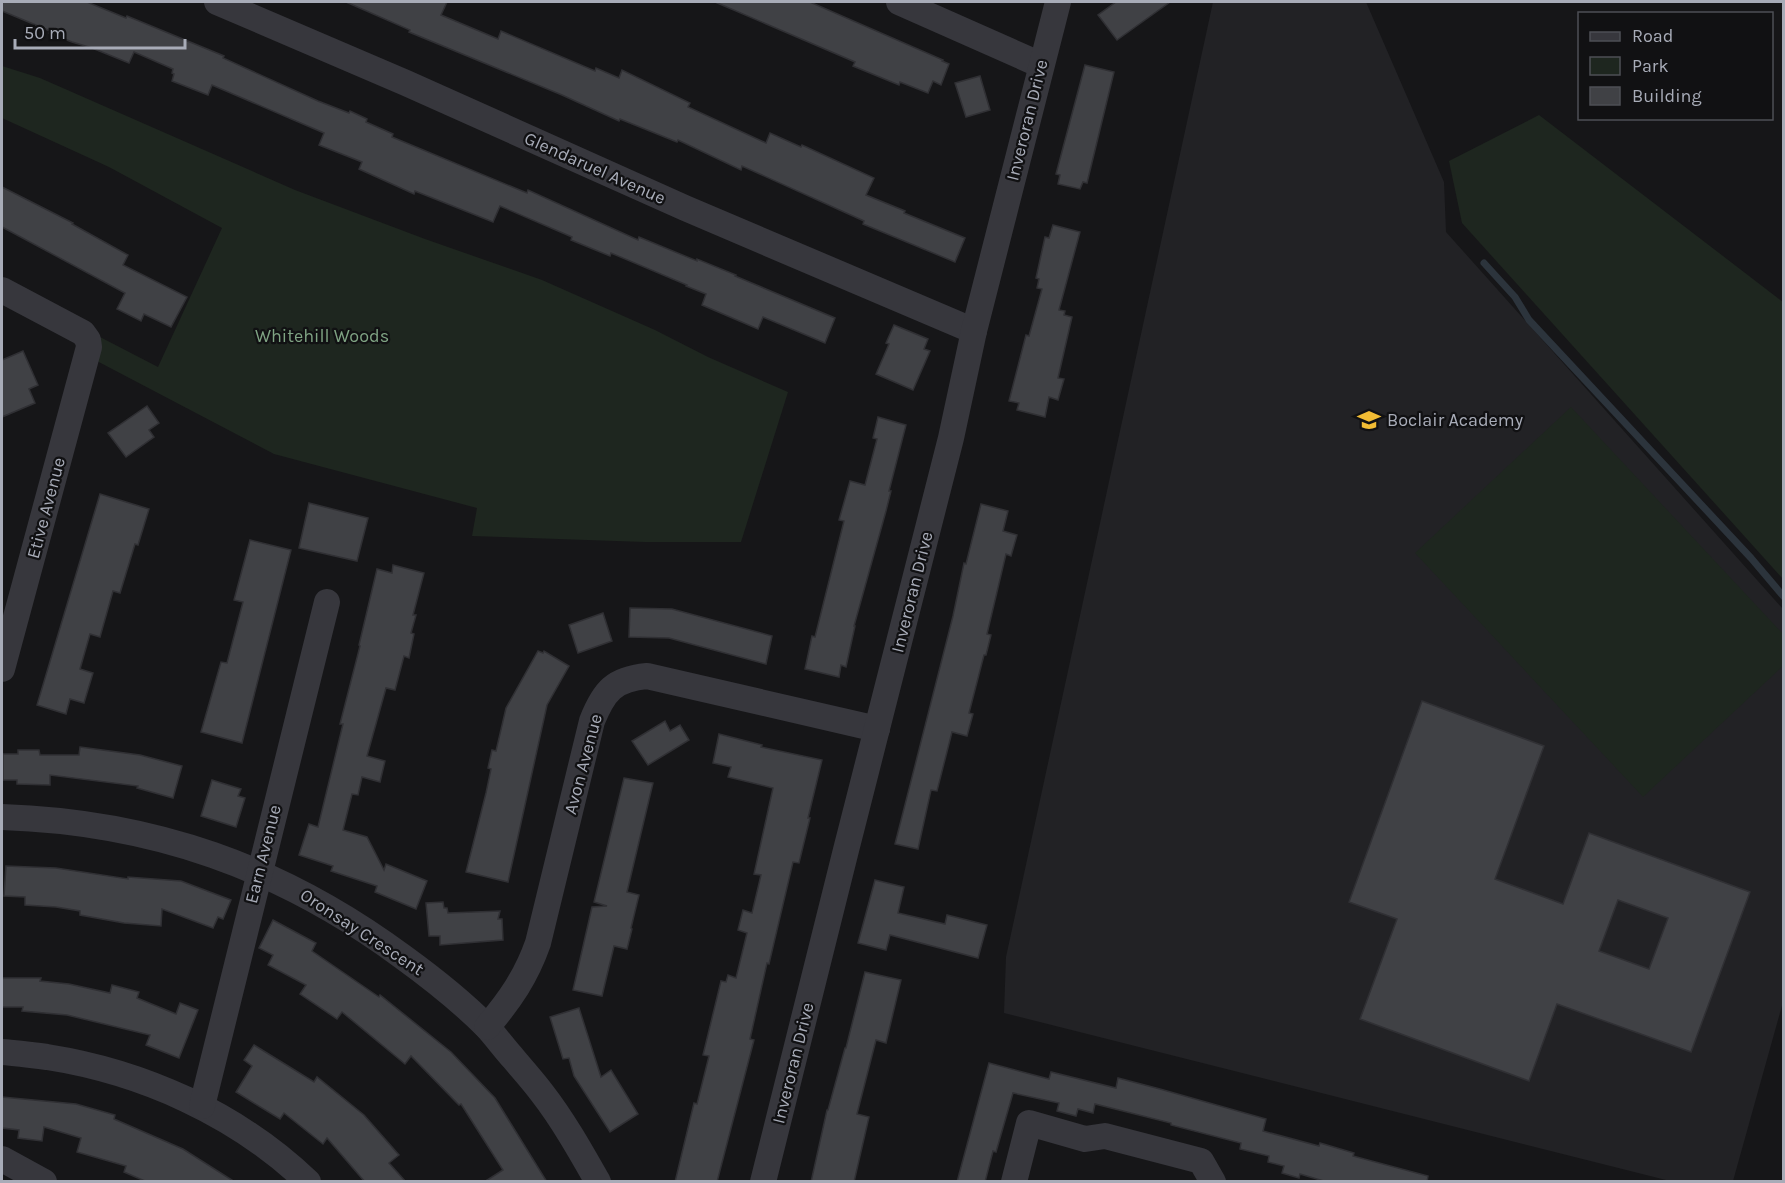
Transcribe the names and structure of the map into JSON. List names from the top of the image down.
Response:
{
  "streets": {
    "street": [
      "Inveroran Drive",
      "Glendaruel Avenue",
      "Etive Avenue",
      "Avon Avenue",
      "Earn Avenue",
      "Oronsay Crescent"
    ]
  },
  "crossings": [
    ["Inveroran Drive", "Glendaruel Avenue"],
    ["Inveroran Drive", "Avon Avenue"],
    ["Avon Avenue", "Oronsay Crescent"],
    ["Earn Avenue", "Oronsay Crescent"]
  ],
  "parks": ["Whitehill Woods"],
  "places": {
    "school or university": ["Boclair Academy"]
  },
  "legend": ["Road", "Park", "Building"],
  "scale_bar": "50 m"
}
